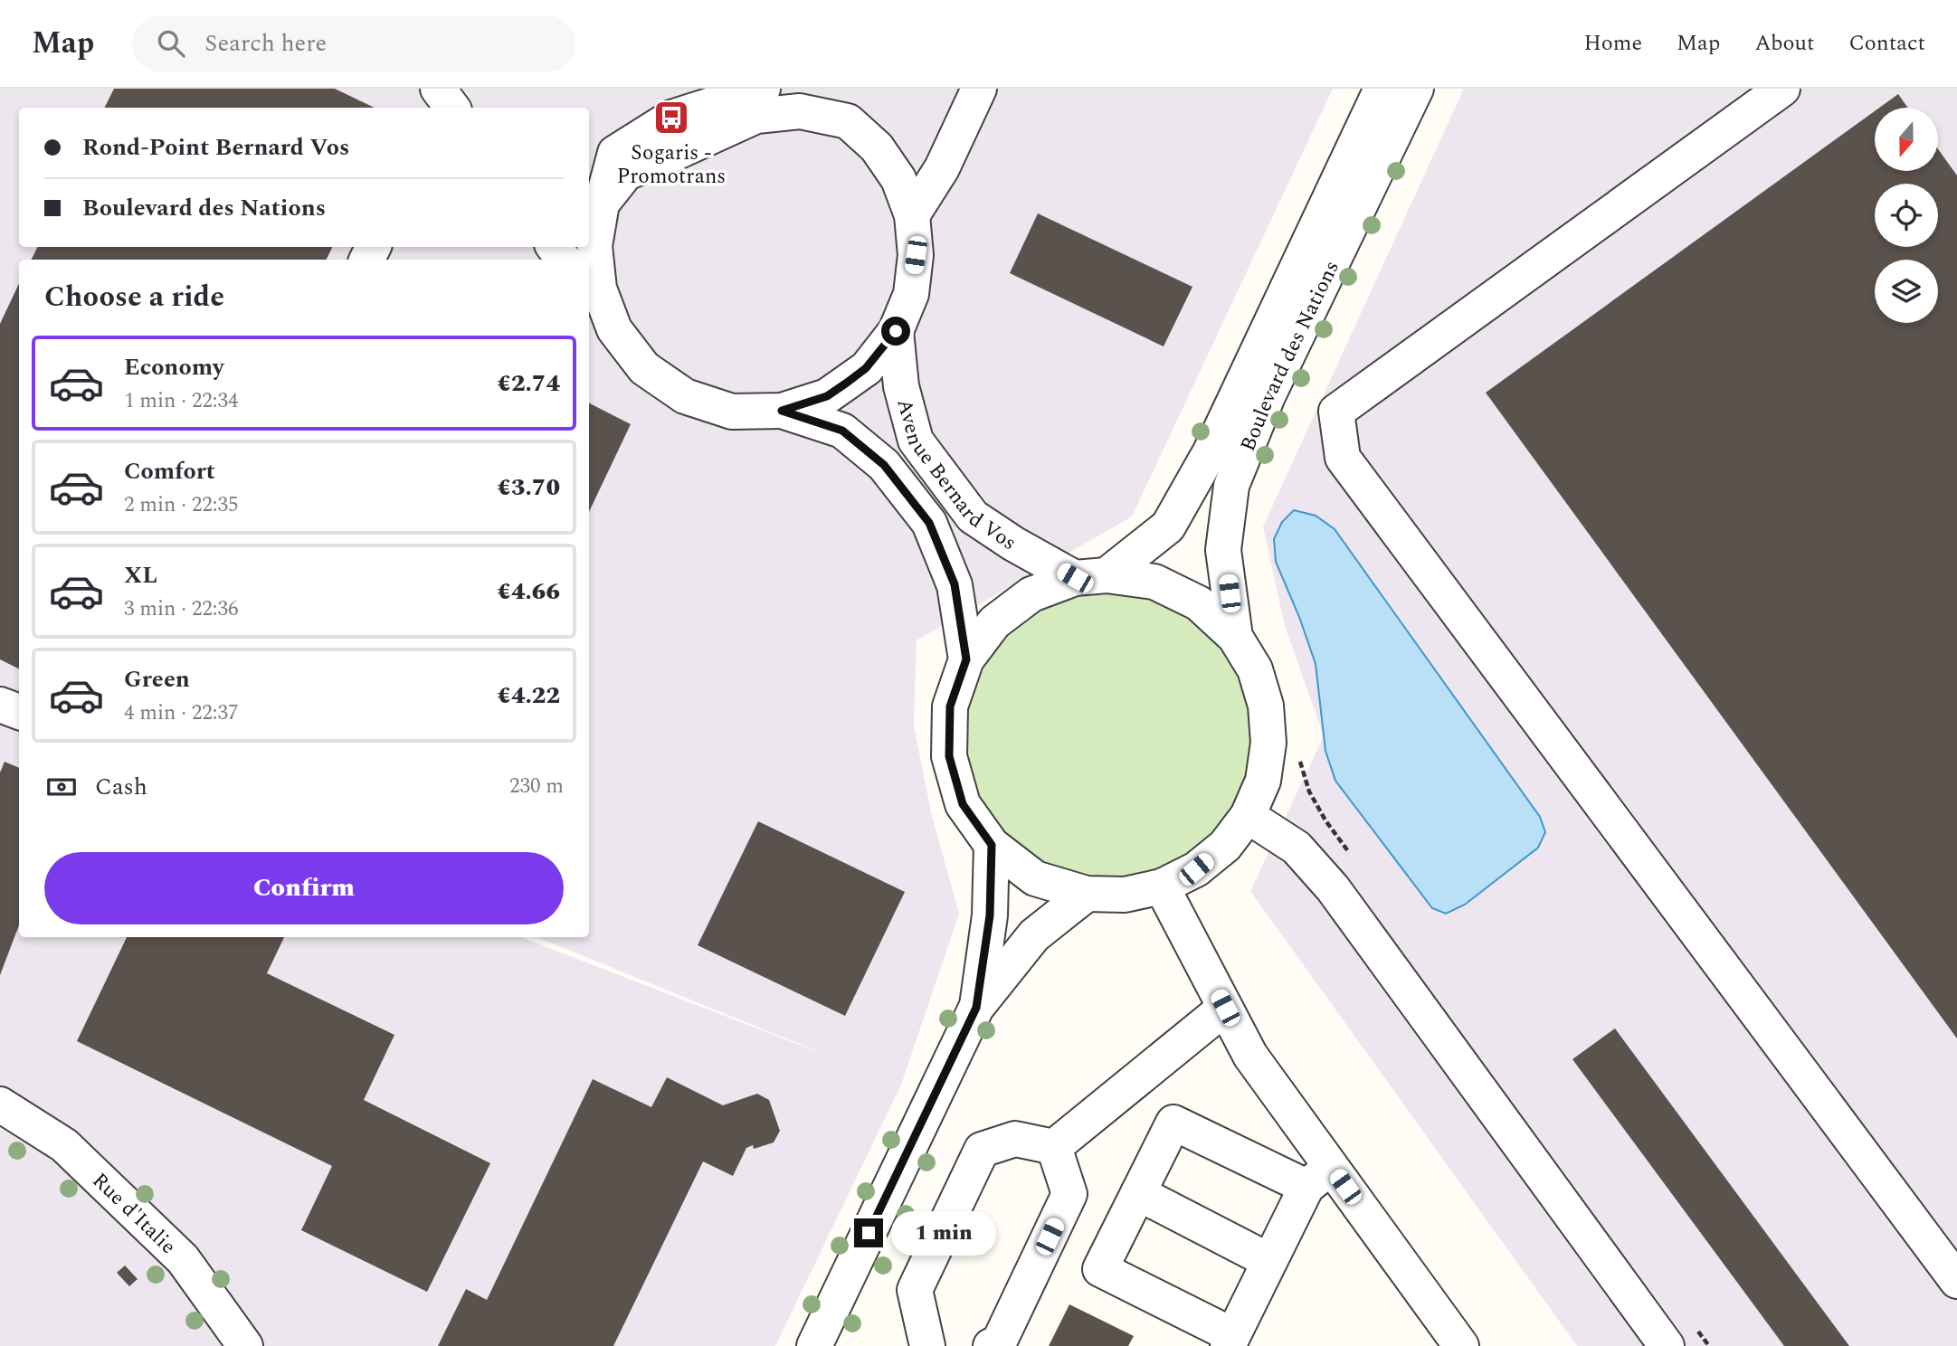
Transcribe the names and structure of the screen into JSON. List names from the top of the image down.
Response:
{
  "streets": {
    "street": ["Boulevard des Nations", "Avenue Bernard Vos", "Rue d'Italie"]
  },
  "crossings": [
    ["Boulevard des Nations", "Avenue Bernard Vos"]
  ],
  "places": {
    "bus stop": ["Sogaris - Promotrans"]
  },
  "north": "bottom",
  "page": {
    "header": "Map",
    "search": "Search here",
    "nav": [
      "Home",
      "Map",
      "About",
      "Contact"
    ],
    "banner": ["Rond-Point Bernard Vos", "Boulevard des Nations"],
    "heading": "Choose a ride",
    "list": [
      {
        "name": "Economy",
        "note": "1 min · 22:34",
        "value": "€2.74"
      },
      {
        "name": "Comfort",
        "note": "2 min · 22:35",
        "value": "€3.70"
      },
      {
        "name": "XL",
        "note": "3 min · 22:36",
        "value": "€4.66"
      },
      {
        "name": "Green",
        "note": "4 min · 22:37",
        "value": "€4.22"
      }
    ],
    "pay": ["Cash", "230 m"],
    "buttons": "Confirm",
    "bubble": "1 min"
  }
}
